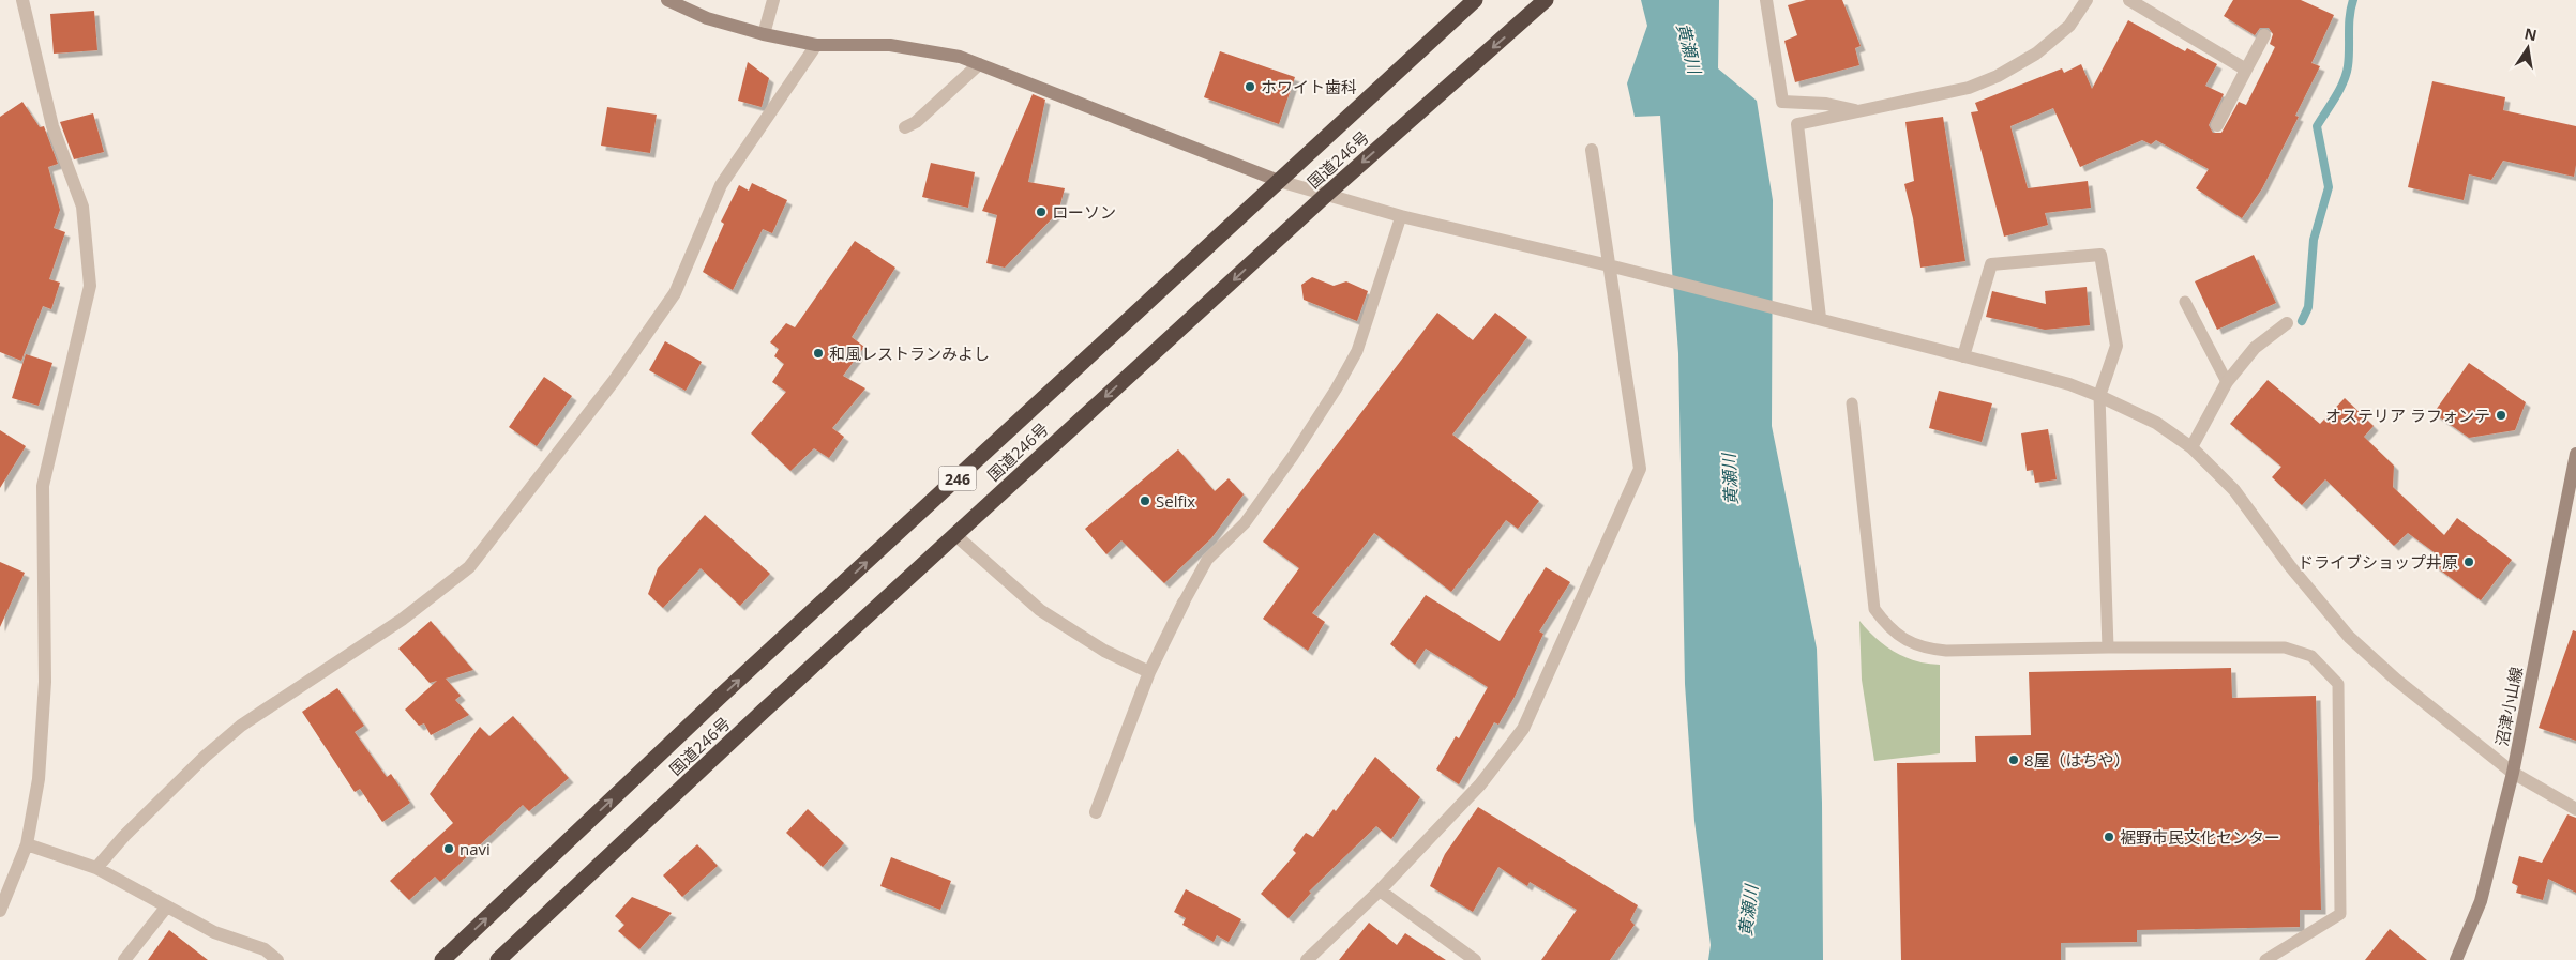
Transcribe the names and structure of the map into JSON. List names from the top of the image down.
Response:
{
  "streets": {
    "highway": ["国道246号", "246"],
    "street": ["沼津小山線"]
  },
  "water": ["黄瀬川"],
  "places": [
    "ホワイト歯科",
    "ローソン",
    "和風レストランみよし",
    "オステリア ラフォンテ",
    "Selfix",
    "ドライブショップ井原",
    "8屋（はちや）",
    "裾野市民文化センター",
    "navi"
  ],
  "north": "top"
}
